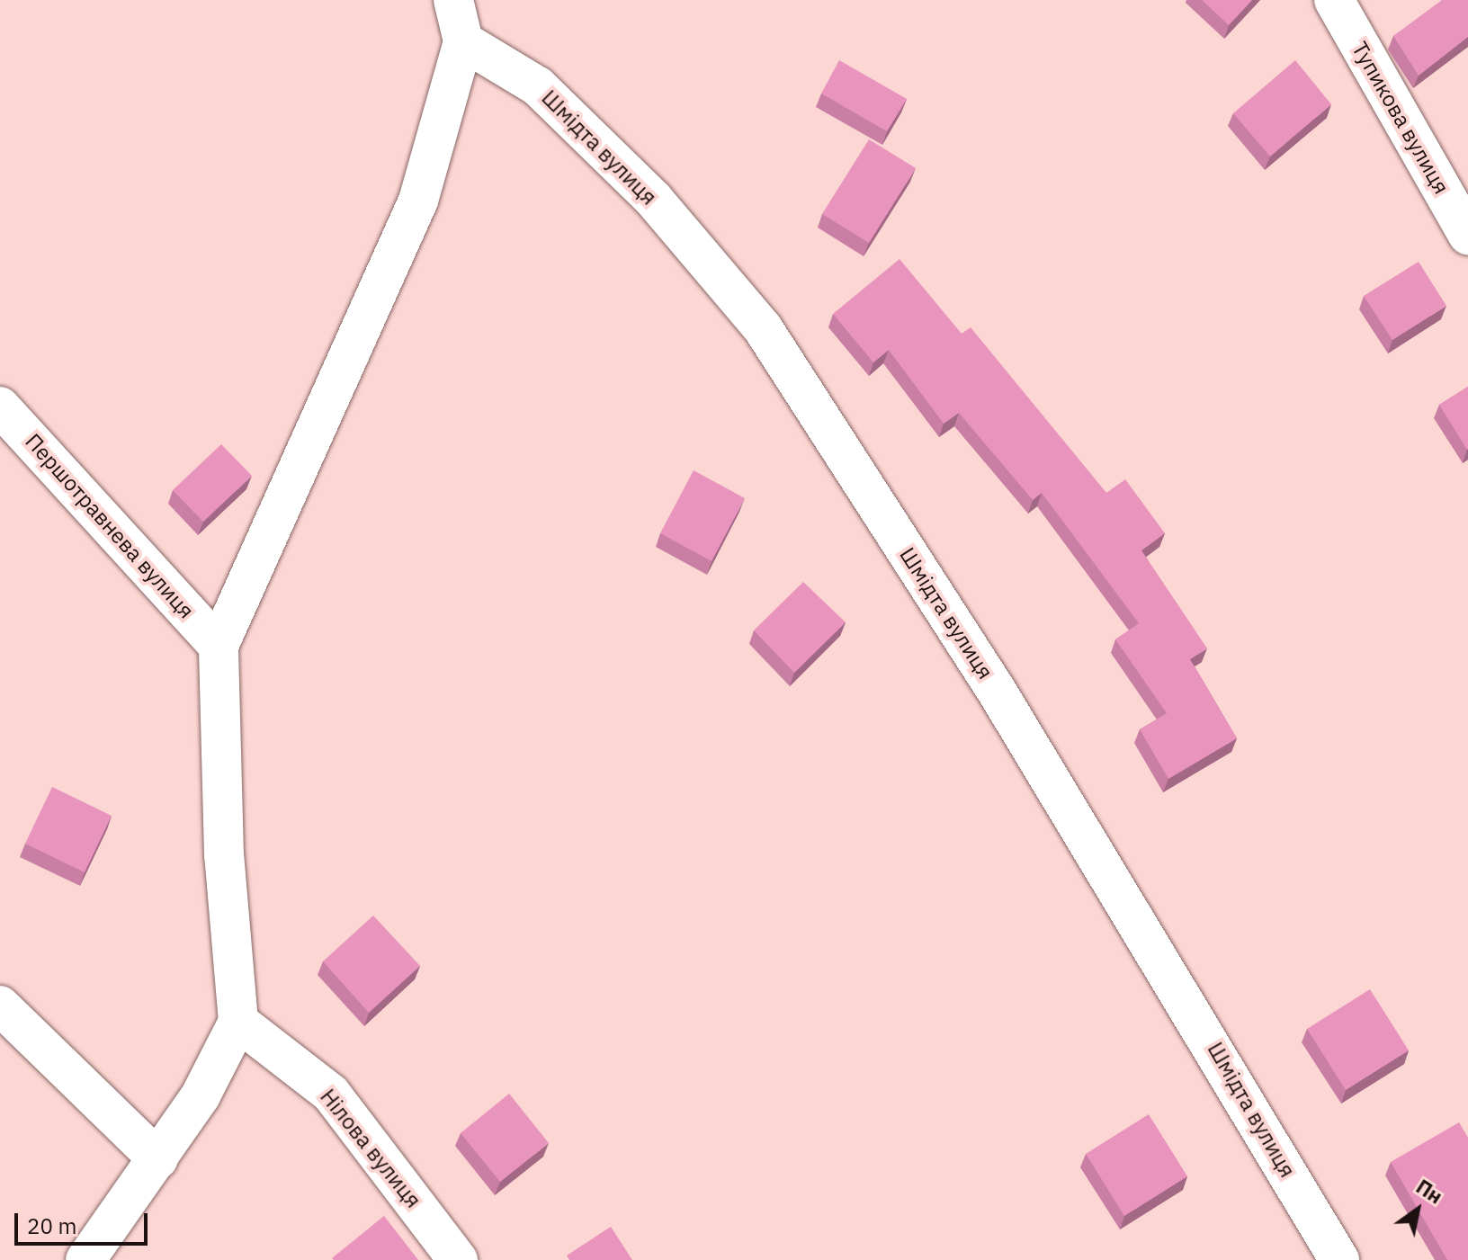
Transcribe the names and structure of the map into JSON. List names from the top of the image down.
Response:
{
  "streets": {
    "street": [
      "Тупикова вулиця",
      "Шмідта вулиця",
      "Першотравнева вулиця",
      "Нілова вулиця"
    ]
  },
  "scale_bar": "20 m",
  "north": "top right"
}
